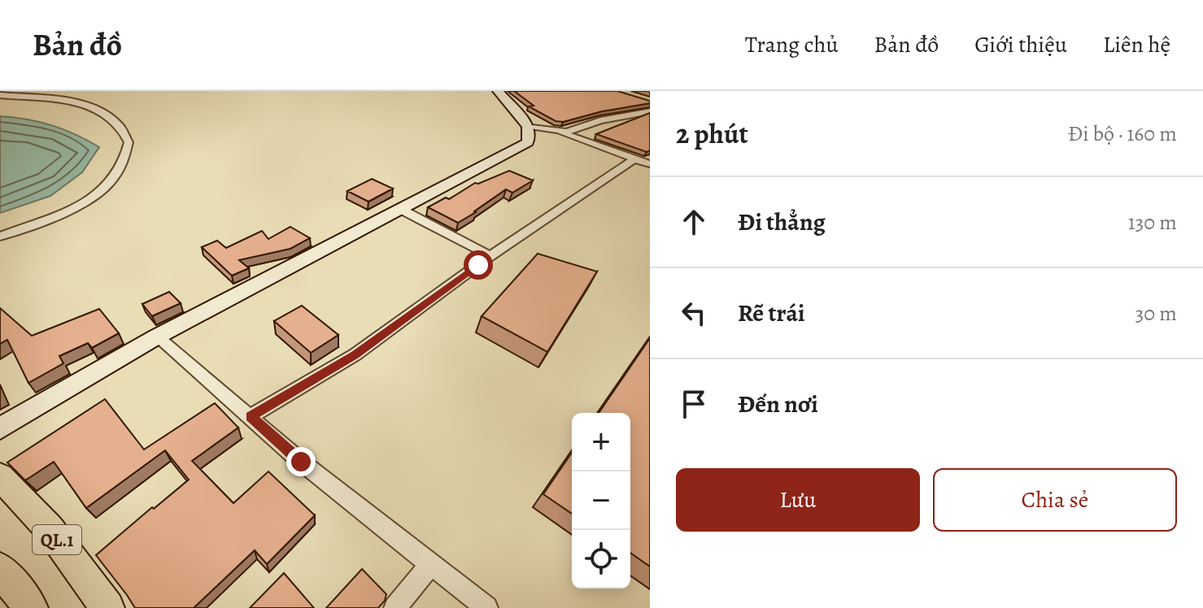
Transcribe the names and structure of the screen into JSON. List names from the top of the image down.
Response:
{
  "streets": {
    "main road": ["QL.1"]
  },
  "page": {
    "header": "Bản đồ",
    "nav": [
      "Trang chủ",
      "Bản đồ",
      "Giới thiệu",
      "Liên hệ"
    ],
    "heading": ["2 phút", "Đi bộ · 160 m"],
    "list": [
      ["Đi thẳng", "130 m"],
      ["Rẽ trái", "30 m"],
      "Đến nơi"
    ],
    "map_buttons": ["+", "−"],
    "buttons": ["Lưu", "Chia sẻ"]
  }
}
